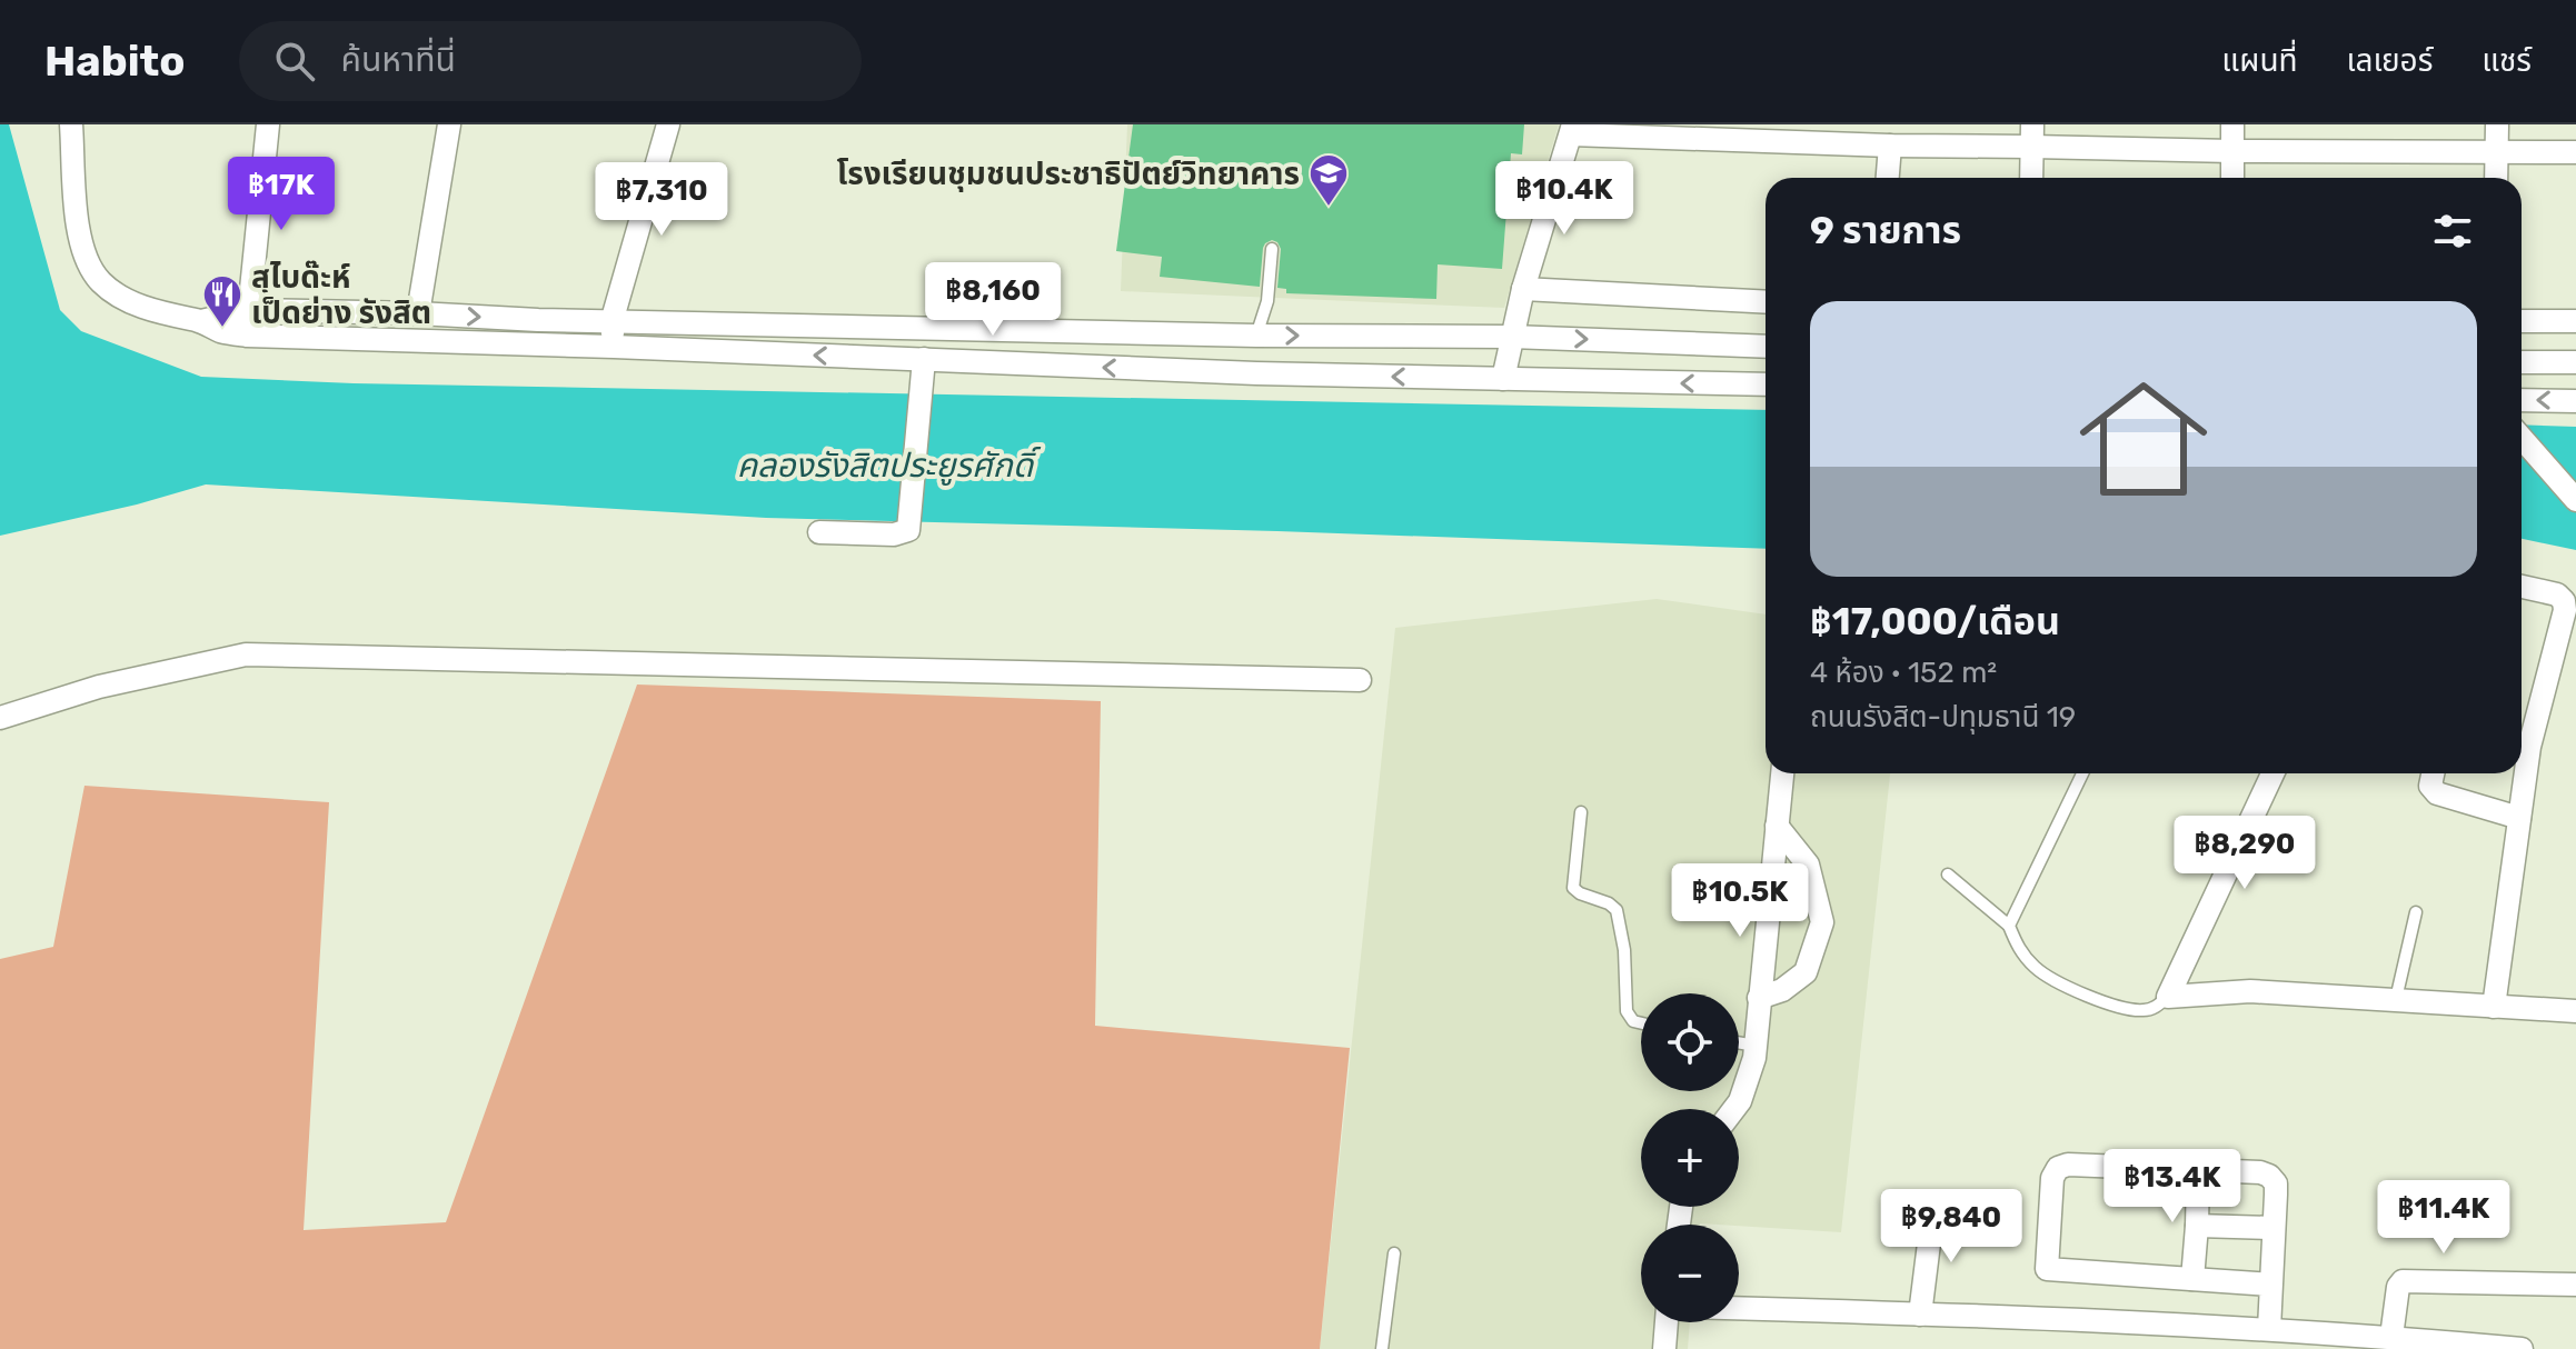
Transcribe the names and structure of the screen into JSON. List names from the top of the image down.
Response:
{
  "water": ["คลองรังสิตประยูรศักดิ์"],
  "places": {
    "school or university": ["โรงเรียนชุมชนประชาธิปัตย์วิทยาคาร"],
    "restaurant": ["สุไบด๊ะห์ เป็ดย่าง รังสิต"]
  },
  "page": {
    "header": "Habito",
    "search": "ค้นหาที่นี่",
    "nav": ["แผนที่", "เลเยอร์", "แชร์"],
    "price": [
      "฿17K",
      "฿10.4K",
      "฿7,310",
      "฿8,160",
      "฿8,290",
      "฿10.5K",
      "฿13.4K",
      "฿11.4K",
      "฿9,840"
    ],
    "heading": "9 รายการ",
    "list": [
      {
        "name": "฿17,000/เดือน",
        "note": "4 ห้อง · 152 m² · ถนนรังสิต-ปทุมธานี 19"
      }
    ],
    "map_buttons": ["+", "−"]
  }
}
